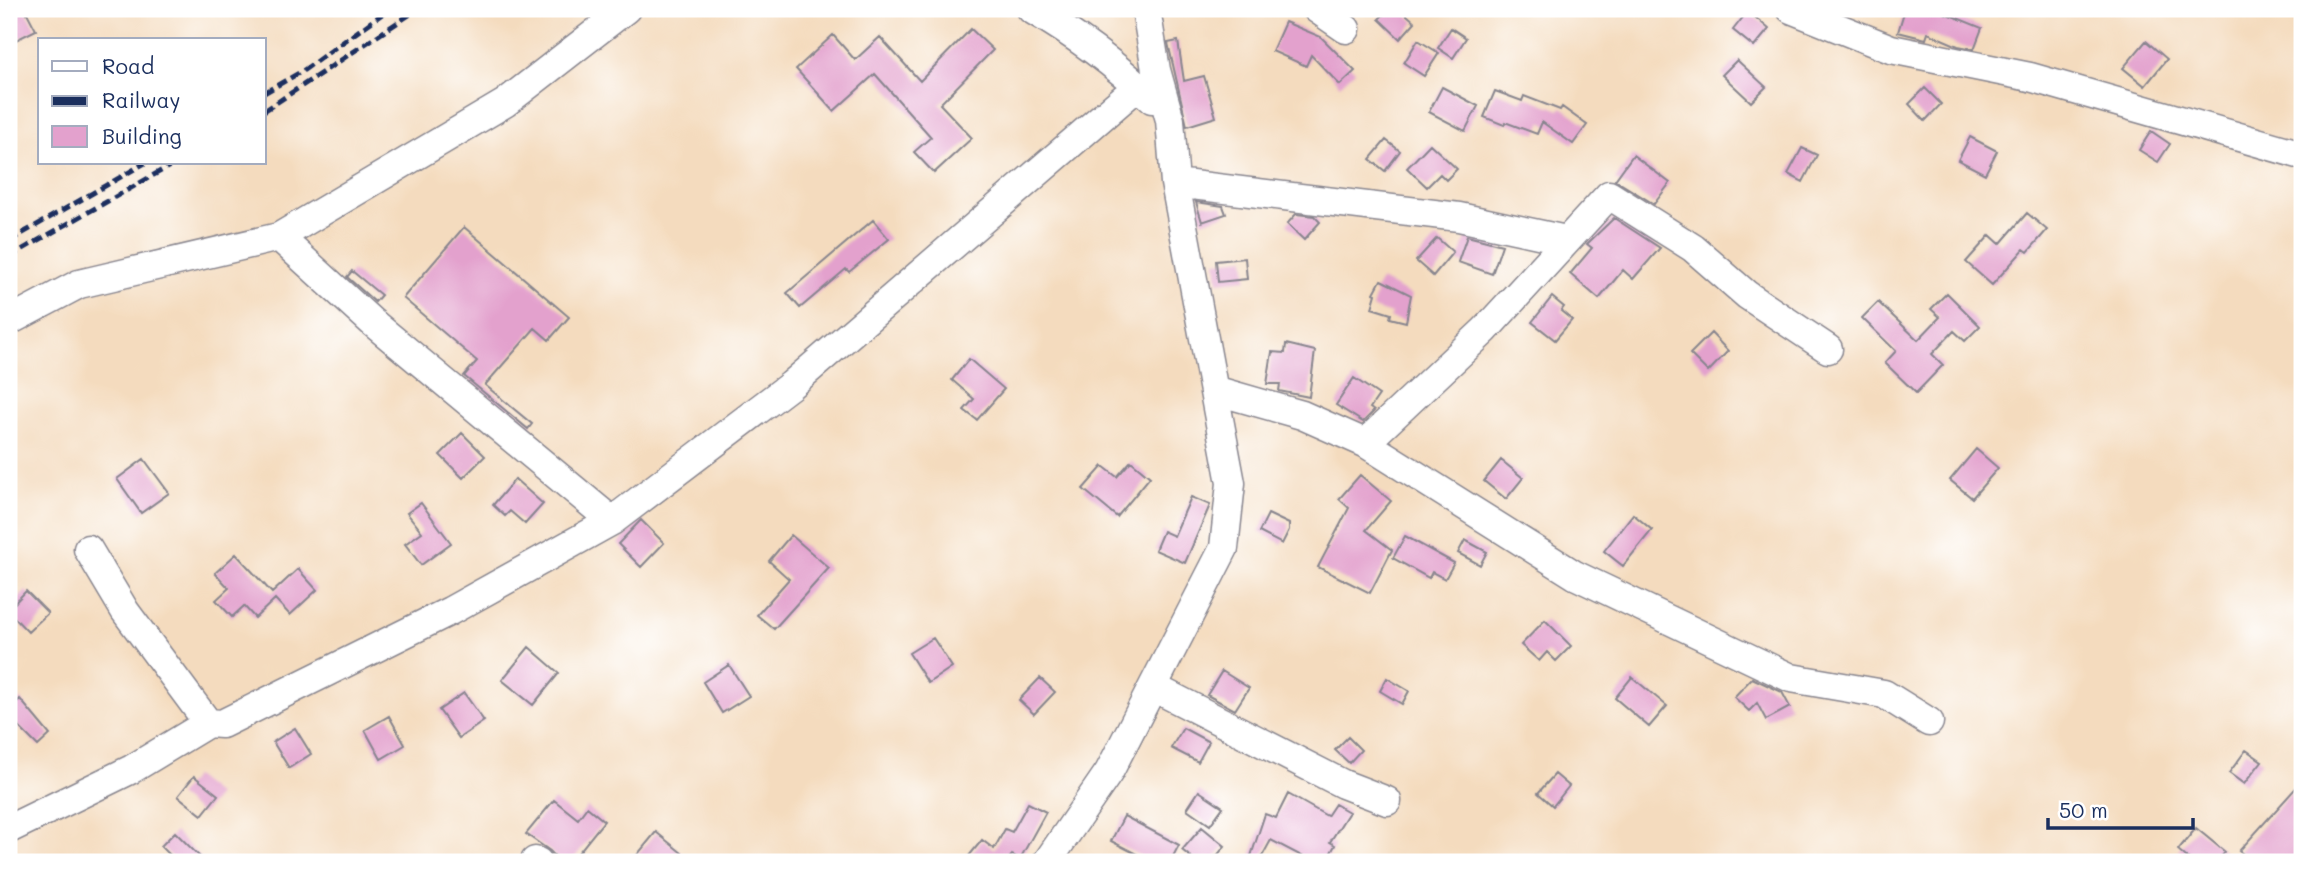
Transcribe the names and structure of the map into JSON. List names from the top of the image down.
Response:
{
  "legend": ["Road", "Railway", "Building"],
  "scale_bar": "50 m"
}
